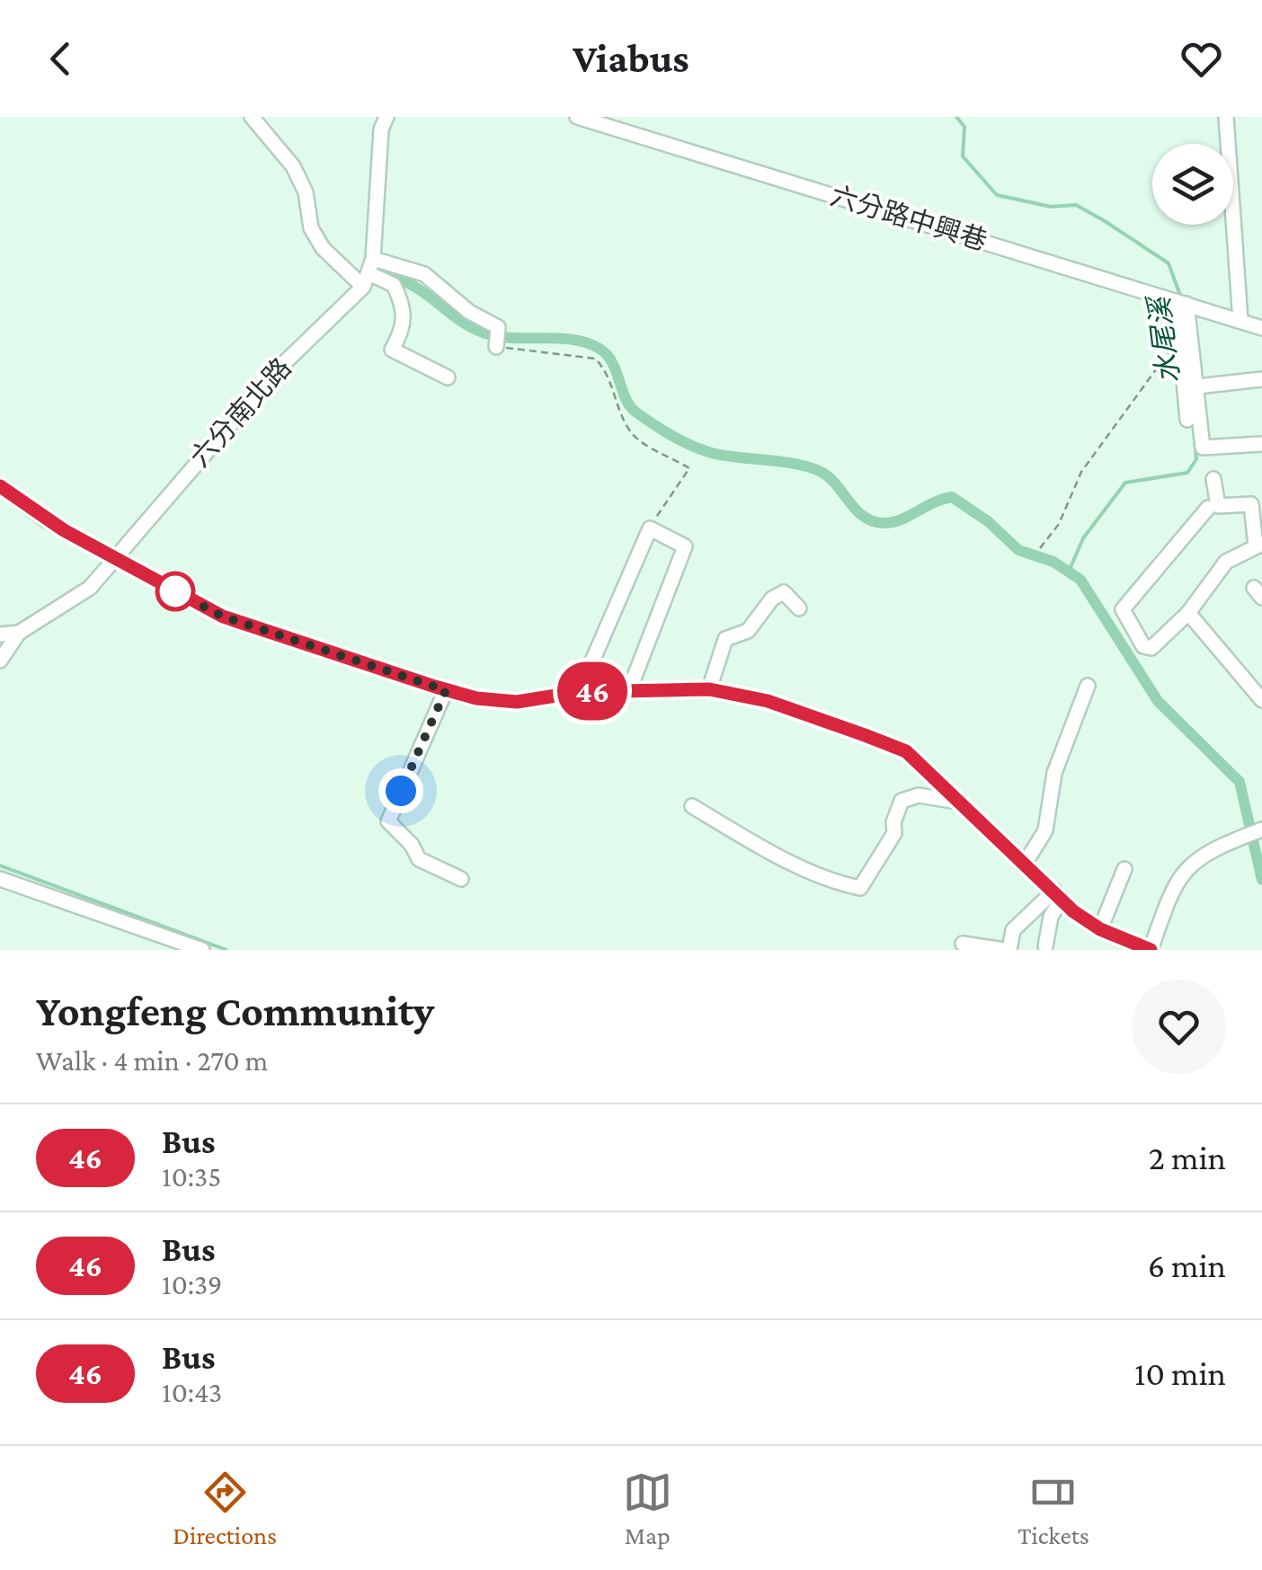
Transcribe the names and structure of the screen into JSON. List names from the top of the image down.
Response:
{
  "streets": {
    "street": ["六分路中興巷", "六分南北路"]
  },
  "water": ["水尾溪"],
  "lines": ["bus line 46"],
  "page": {
    "header": "Viabus",
    "on_map": "46",
    "heading": ["Yongfeng Community", "Walk · 4 min · 270 m"],
    "list": [
      {
        "mark": "46",
        "name": "Bus",
        "note": "10:35",
        "value": "2 min"
      },
      {
        "mark": "46",
        "name": "Bus",
        "note": "10:39",
        "value": "6 min"
      },
      {
        "mark": "46",
        "name": "Bus",
        "note": "10:43",
        "value": "10 min"
      }
    ],
    "tabs": ["Directions", "Map", "Tickets"]
  }
}
